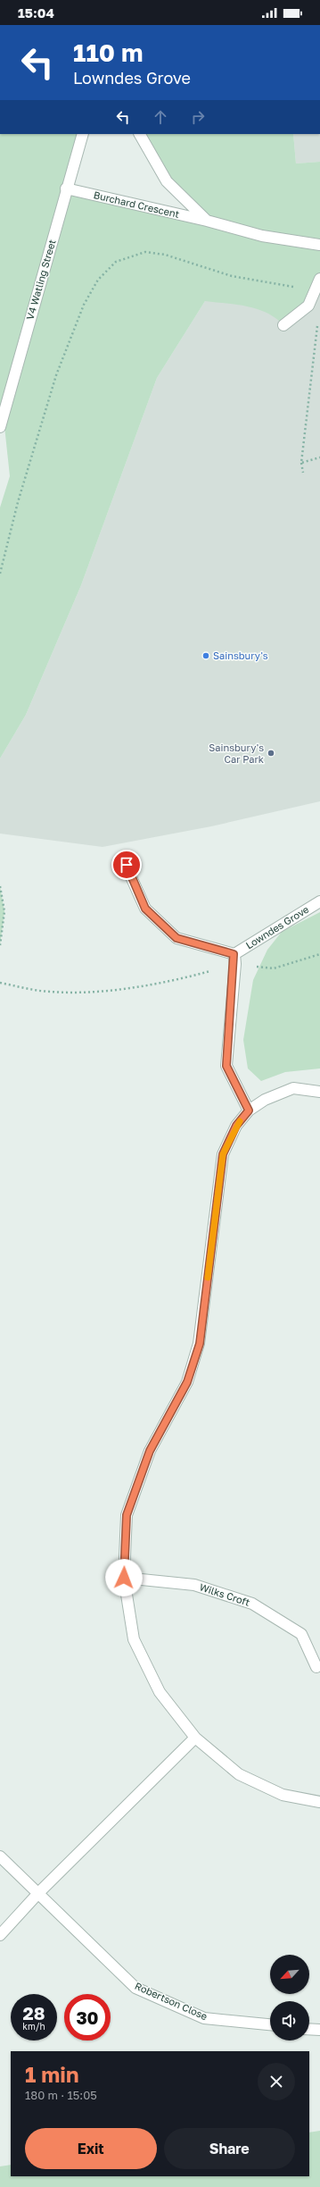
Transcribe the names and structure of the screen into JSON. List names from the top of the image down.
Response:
{
  "streets": {
    "street": [
      "Burchard Crescent",
      "V4 Watling Street",
      "Lowndes Grove",
      "Wilks Croft",
      "Robertson Close"
    ]
  },
  "crossings": [
    ["Burchard Crescent", "V4 Watling Street"]
  ],
  "places": ["Sainsbury's", "Sainsbury's Car Park"],
  "north": "bottom left",
  "page": {
    "status": "15:04",
    "turn": ["110 m", "Lowndes Grove"],
    "speed": "28 km/h",
    "limit": "30",
    "heading": ["1 min", "180 m · 15:05"],
    "buttons": ["Exit", "Share"]
  }
}
